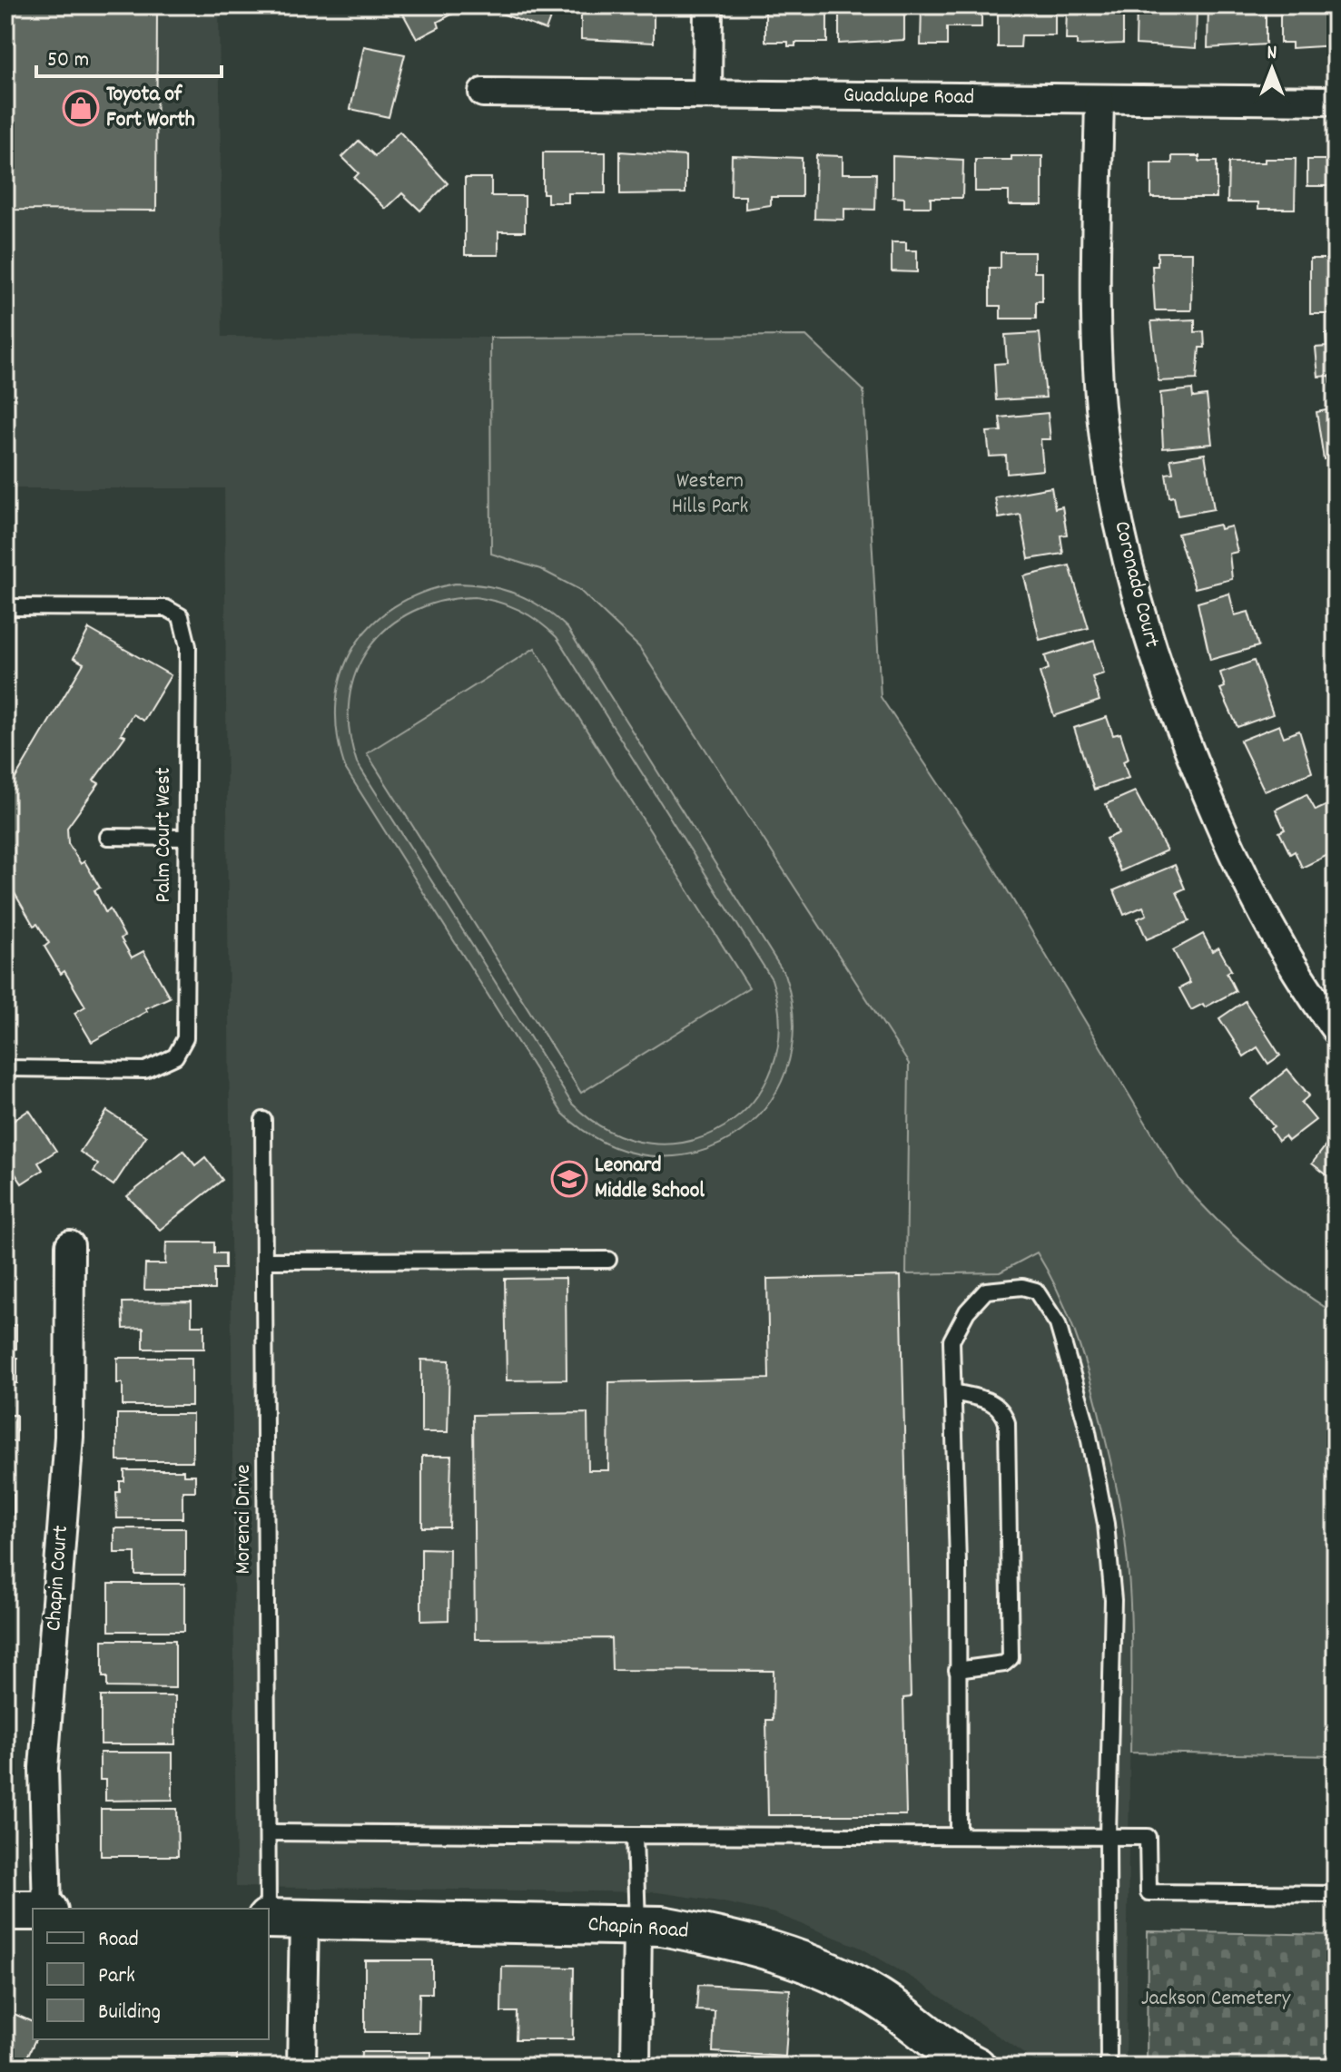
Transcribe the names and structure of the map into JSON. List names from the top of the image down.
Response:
{
  "streets": {
    "street": [
      "Guadalupe Road",
      "Coronado Court",
      "Chapin Court",
      "Chapin Road"
    ],
    "lane": ["Palm Court West", "Morenci Drive"]
  },
  "crossings": [
    ["Guadalupe Road", "Coronado Court"],
    ["Morenci Drive", "Chapin Road"]
  ],
  "parks": ["Western Hills Park", "Jackson Cemetery"],
  "places": {
    "shop": ["Toyota of Fort Worth"],
    "school or university": ["Leonard Middle School"]
  },
  "legend": ["Road", "Park", "Building"],
  "scale_bar": "50 m",
  "north": "top"
}
